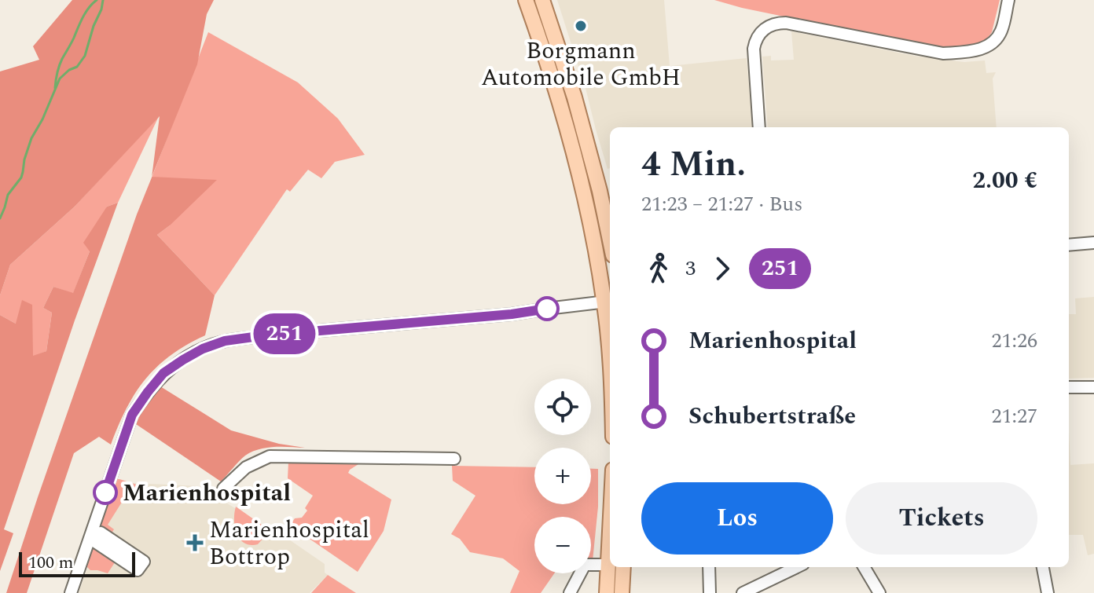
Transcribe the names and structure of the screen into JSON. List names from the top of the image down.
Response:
{
  "places": {
    "other": ["Borgmann Automobile GmbH", "Marienhospital"],
    "health": ["Marienhospital Bottrop"]
  },
  "lines": ["bus line 251"],
  "scale_bar": "100 m",
  "page": {
    "on_map": "251",
    "heading": ["4 Min.", "21:23 – 21:27 · Bus", "2.00 €"],
    "legs": ["3", "251"],
    "list": [
      {
        "name": "Marienhospital",
        "value": "21:26"
      },
      {
        "name": "Schubertstraße",
        "value": "21:27"
      }
    ],
    "map_buttons": ["+", "−"],
    "buttons": ["Los", "Tickets"],
    "scale": "100 m"
  }
}
